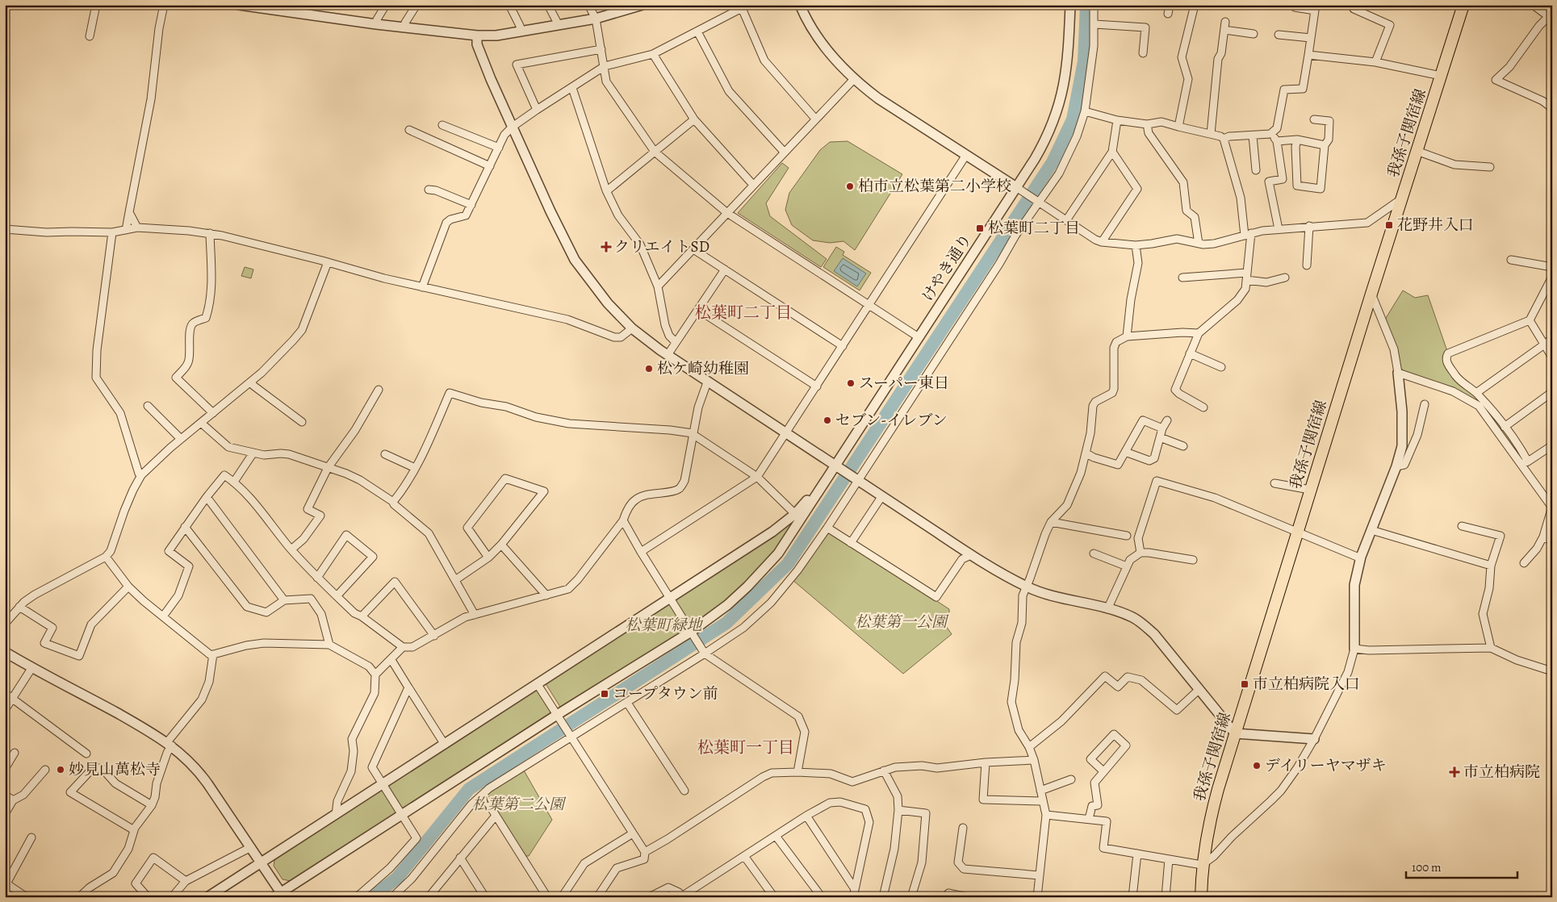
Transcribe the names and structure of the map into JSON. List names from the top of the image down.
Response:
{
  "streets": {
    "main road": ["我孫子関宿線"],
    "street": ["けやき通り"]
  },
  "districts": ["松葉町二丁目", "松葉町一丁目"],
  "parks": ["松葉第一公園", "松葉町緑地", "松葉第二公園"],
  "places": {
    "other": [
      "柏市立松葉第二小学校",
      "松ケ崎幼稚園",
      "スーパー東日",
      "セブン-イレブン",
      "デイリーヤマザキ",
      "妙見山萬松寺"
    ],
    "transit": [
      "花野井入口",
      "松葉町二丁目",
      "市立柏病院入口",
      "コープタウン前"
    ],
    "health": ["クリエイトSD", "市立柏病院"]
  },
  "scale_bar": "100 m"
}
